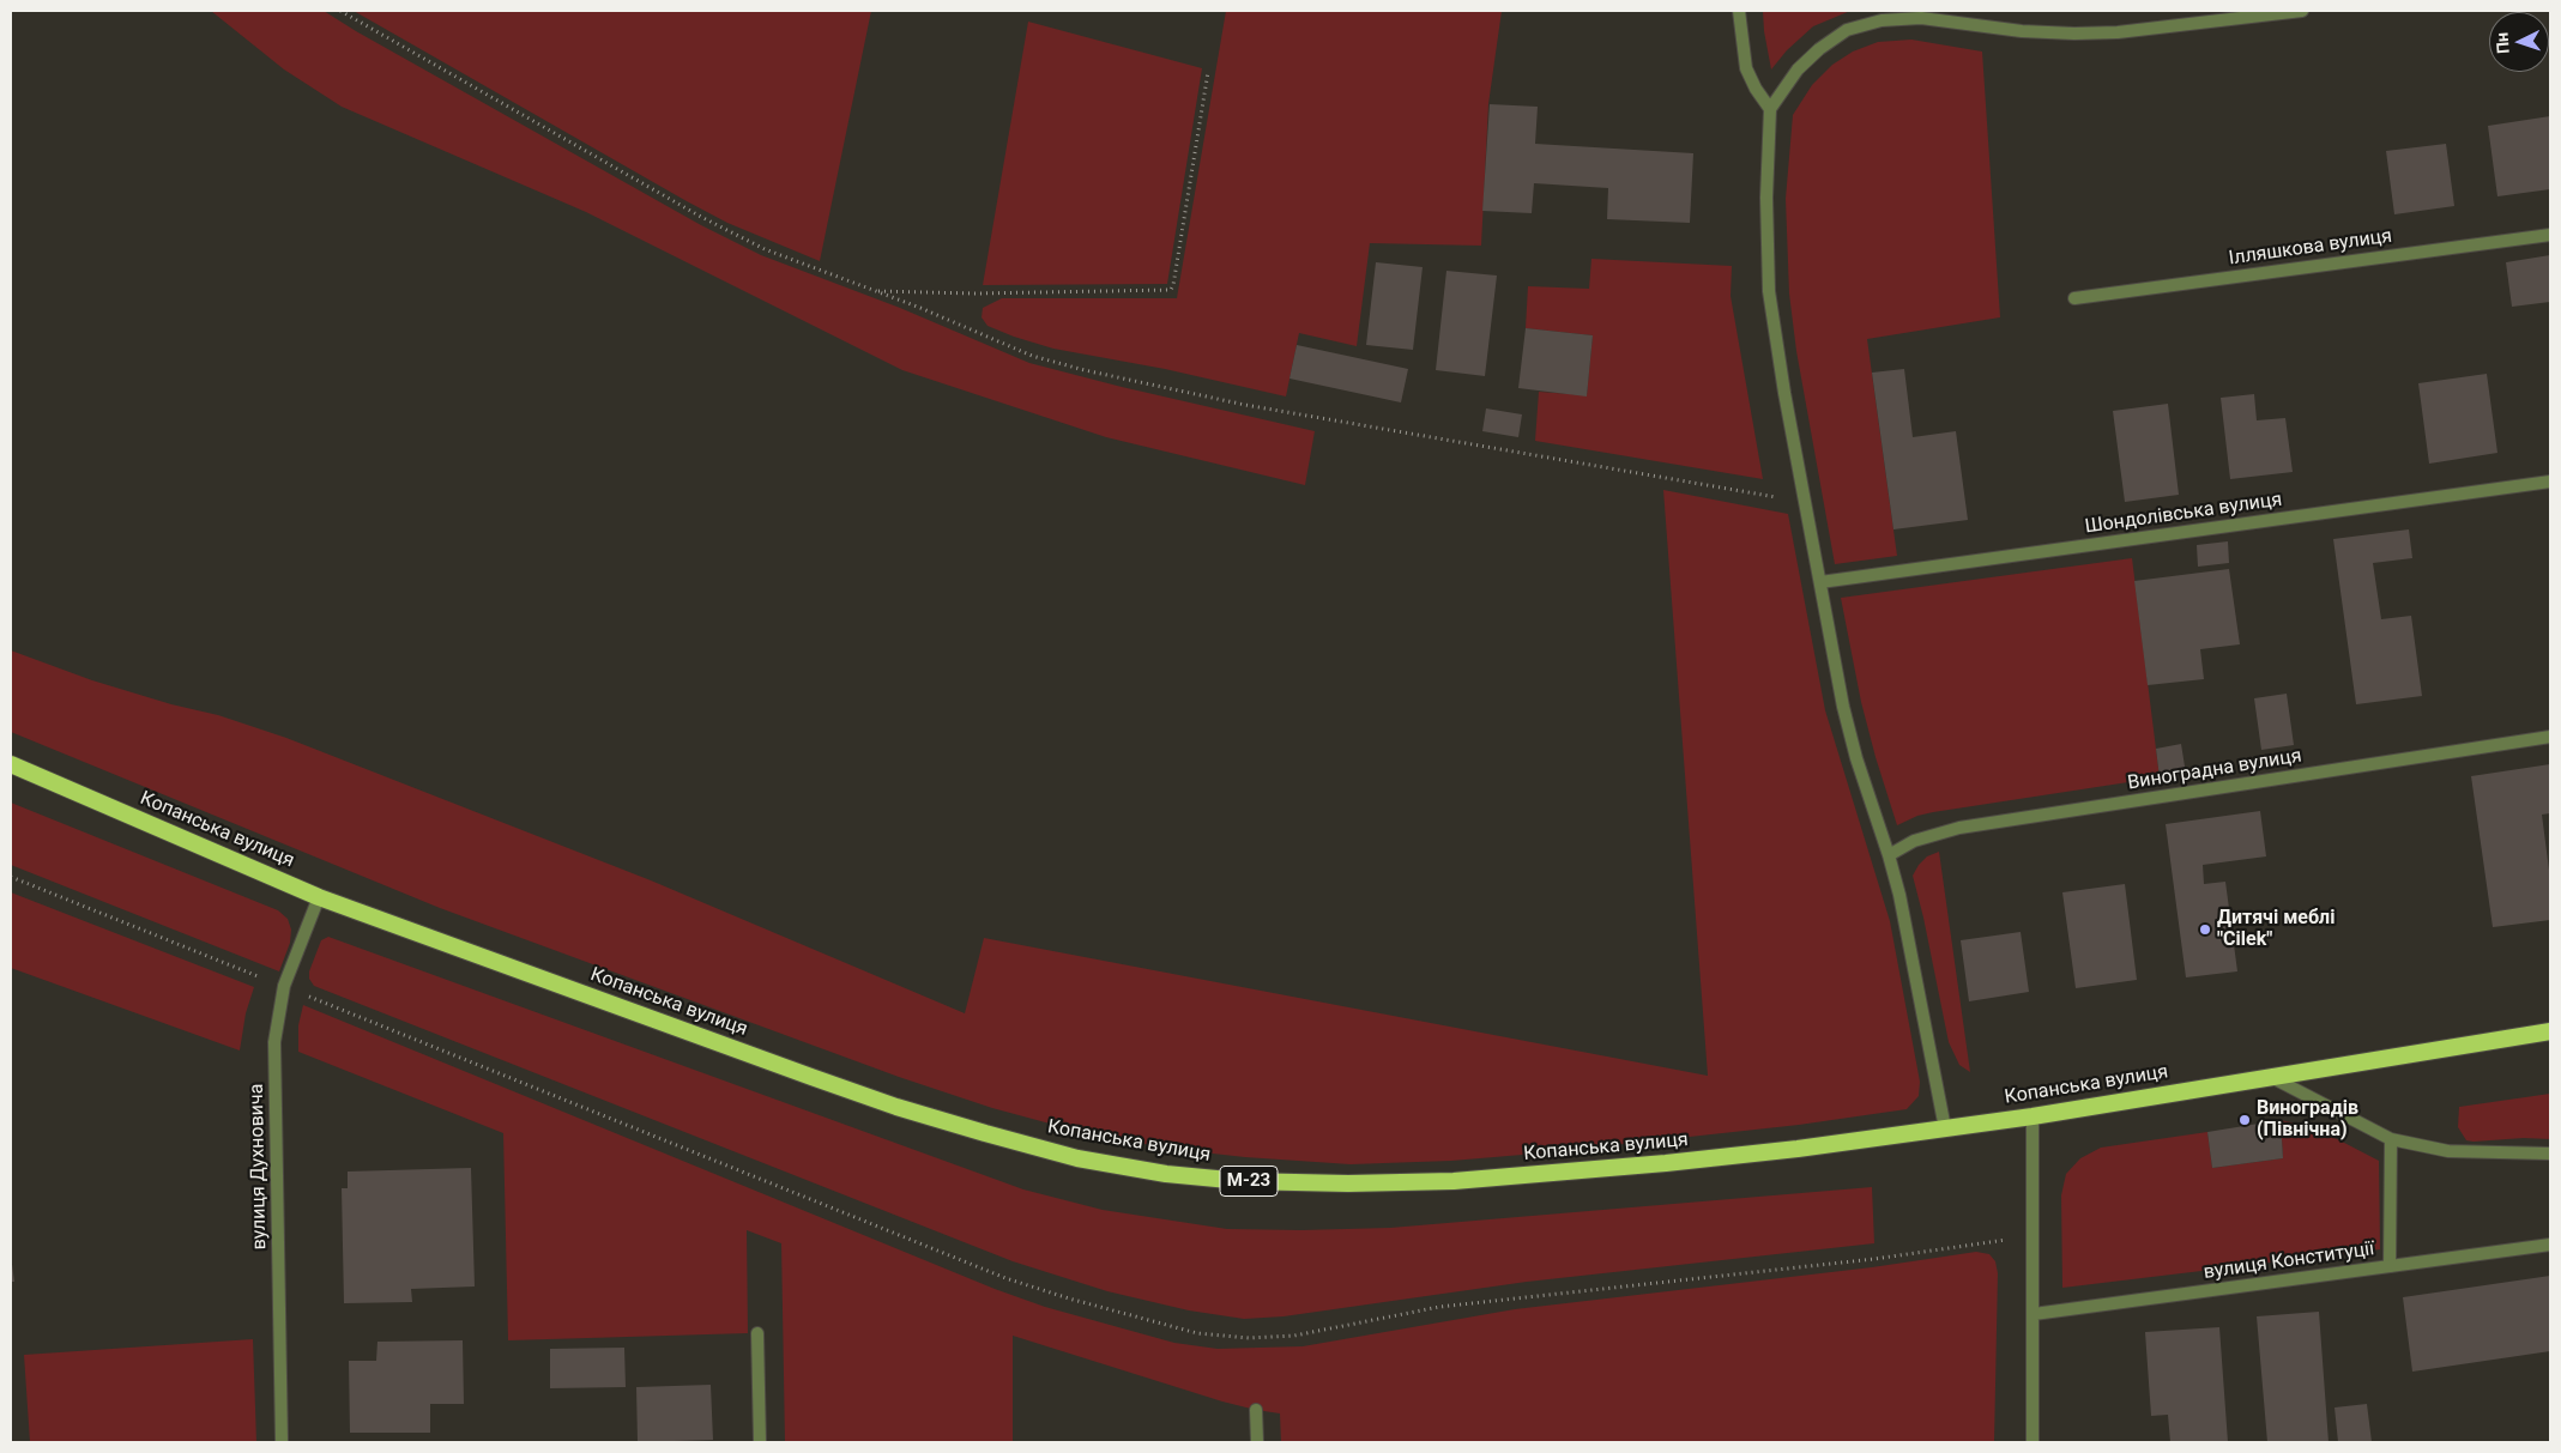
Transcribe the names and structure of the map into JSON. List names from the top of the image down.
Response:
{
  "streets": {
    "highway": ["Копанська вулиця", "М-23"],
    "street": [
      "Ілляшкова вулиця",
      "Шондолівська вулиця",
      "Виноградна вулиця",
      "вулиця Духновича",
      "вулиця Конституції"
    ]
  },
  "crossings": [
    ["Копанська вулиця", "вулиця Духновича"]
  ],
  "places": ["Дитячі меблі \"Cilek\"", "Виноградів (Північна)"],
  "north": "left"
}
